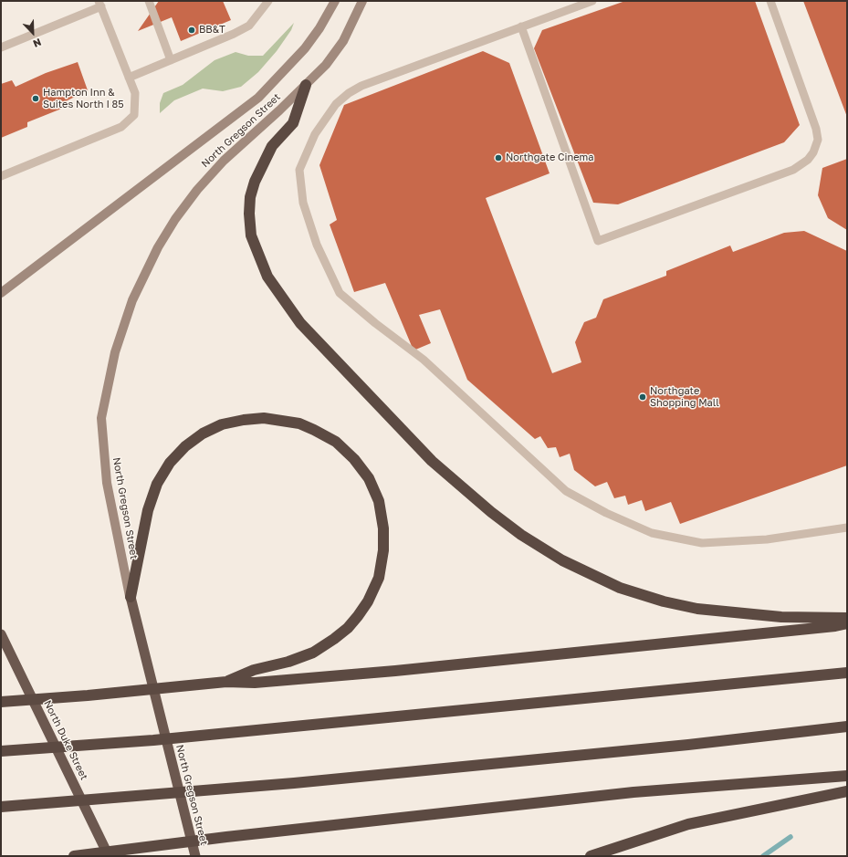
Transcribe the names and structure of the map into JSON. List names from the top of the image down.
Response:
{
  "streets": {
    "highway": ["North Gregson Street", "North Duke Street"]
  },
  "places": [
    "BB&T",
    "Hampton Inn & Suites North I 85",
    "Northgate Cinema",
    "Northgate Shopping Mall"
  ],
  "north": "bottom right"
}
